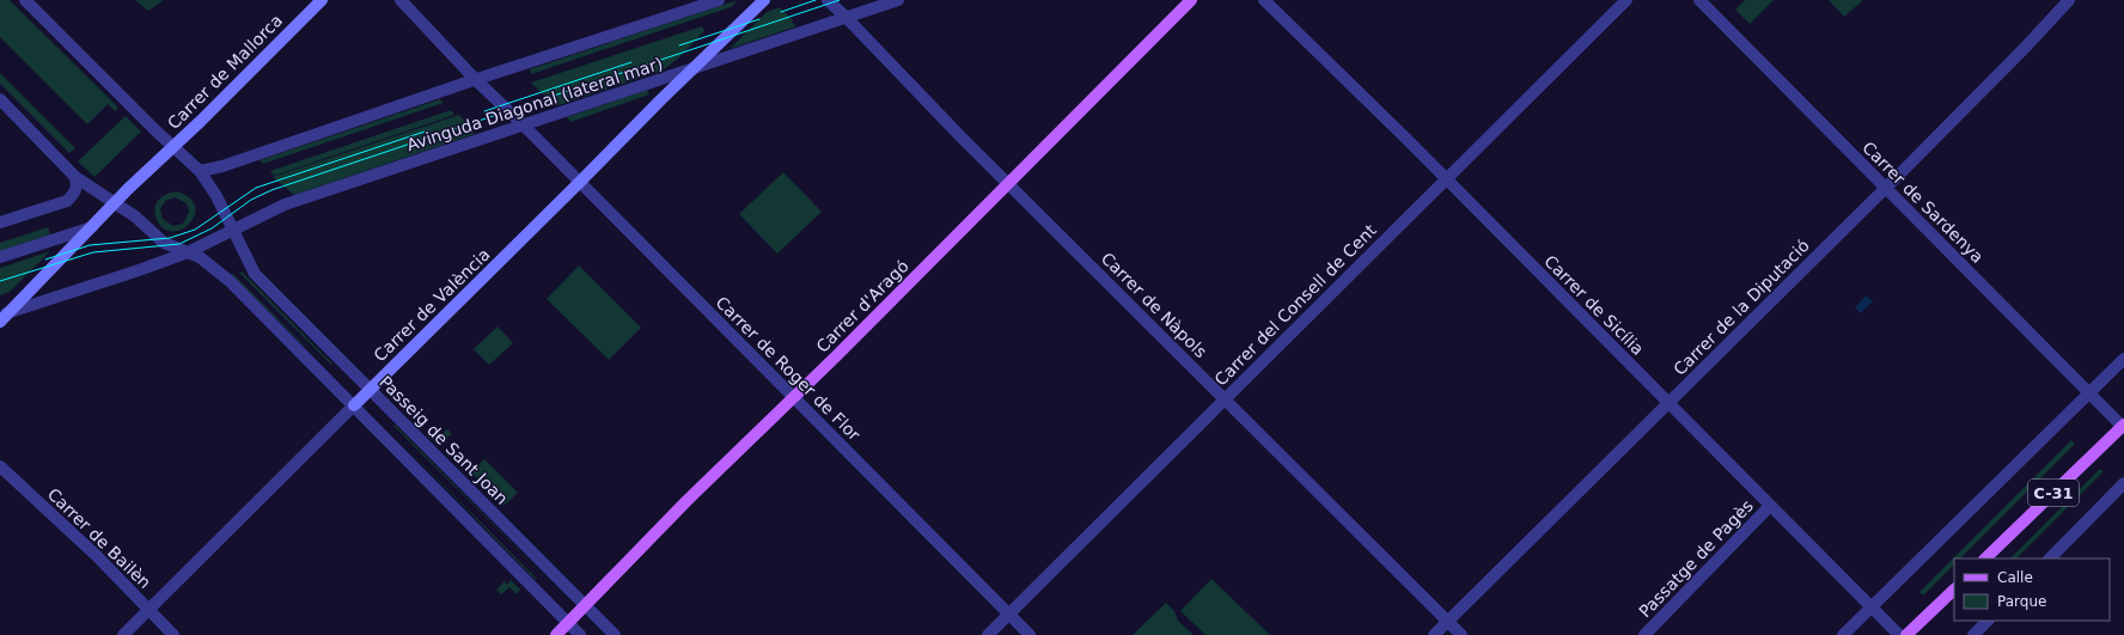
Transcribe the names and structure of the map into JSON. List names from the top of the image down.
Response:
{
  "streets": {
    "main road": [
      "Carrer de Mallorca",
      "Carrer de València",
      "Carrer d'Aragó",
      "C-31"
    ],
    "street": [
      "Avinguda Diagonal (lateral mar)",
      "Carrer de Sardenya",
      "Carrer de Nàpols",
      "Carrer del Consell de Cent",
      "Carrer de Sicília",
      "Carrer de la Diputació",
      "Carrer de Roger de Flor",
      "Passeig de Sant Joan",
      "Carrer de Bailèn",
      "Passatge de Pagès"
    ]
  },
  "crossings": [
    ["Carrer de Mallorca", "Passeig de Sant Joan"],
    ["Avinguda Diagonal (lateral mar)", "Carrer de València"],
    ["Avinguda Diagonal (lateral mar)", "Carrer de Nàpols"],
    ["Avinguda Diagonal (lateral mar)", "Carrer de Roger de Flor"],
    ["Avinguda Diagonal (lateral mar)", "Passeig de Sant Joan"],
    ["Carrer de Sardenya", "Carrer de la Diputació"],
    ["Carrer de Sardenya", "C-31"],
    ["Carrer de València", "Carrer de Roger de Flor"],
    ["Carrer de València", "Passeig de Sant Joan"],
    ["Carrer de València", "Carrer de Bailèn"],
    ["Carrer de Nàpols", "Carrer del Consell de Cent"],
    ["Carrer de Nàpols", "Carrer d'Aragó"],
    ["Carrer de Nàpols", "Carrer de la Diputació"],
    ["Carrer del Consell de Cent", "Carrer de Sicília"],
    ["Carrer del Consell de Cent", "Carrer de Roger de Flor"],
    ["Carrer de Sicília", "Carrer de la Diputació"],
    ["Carrer de Sicília", "Passatge de Pagès"],
    ["Carrer d'Aragó", "Carrer de Roger de Flor"],
    ["Carrer d'Aragó", "Passeig de Sant Joan"]
  ],
  "legend": ["Calle", "Parque"]
}
